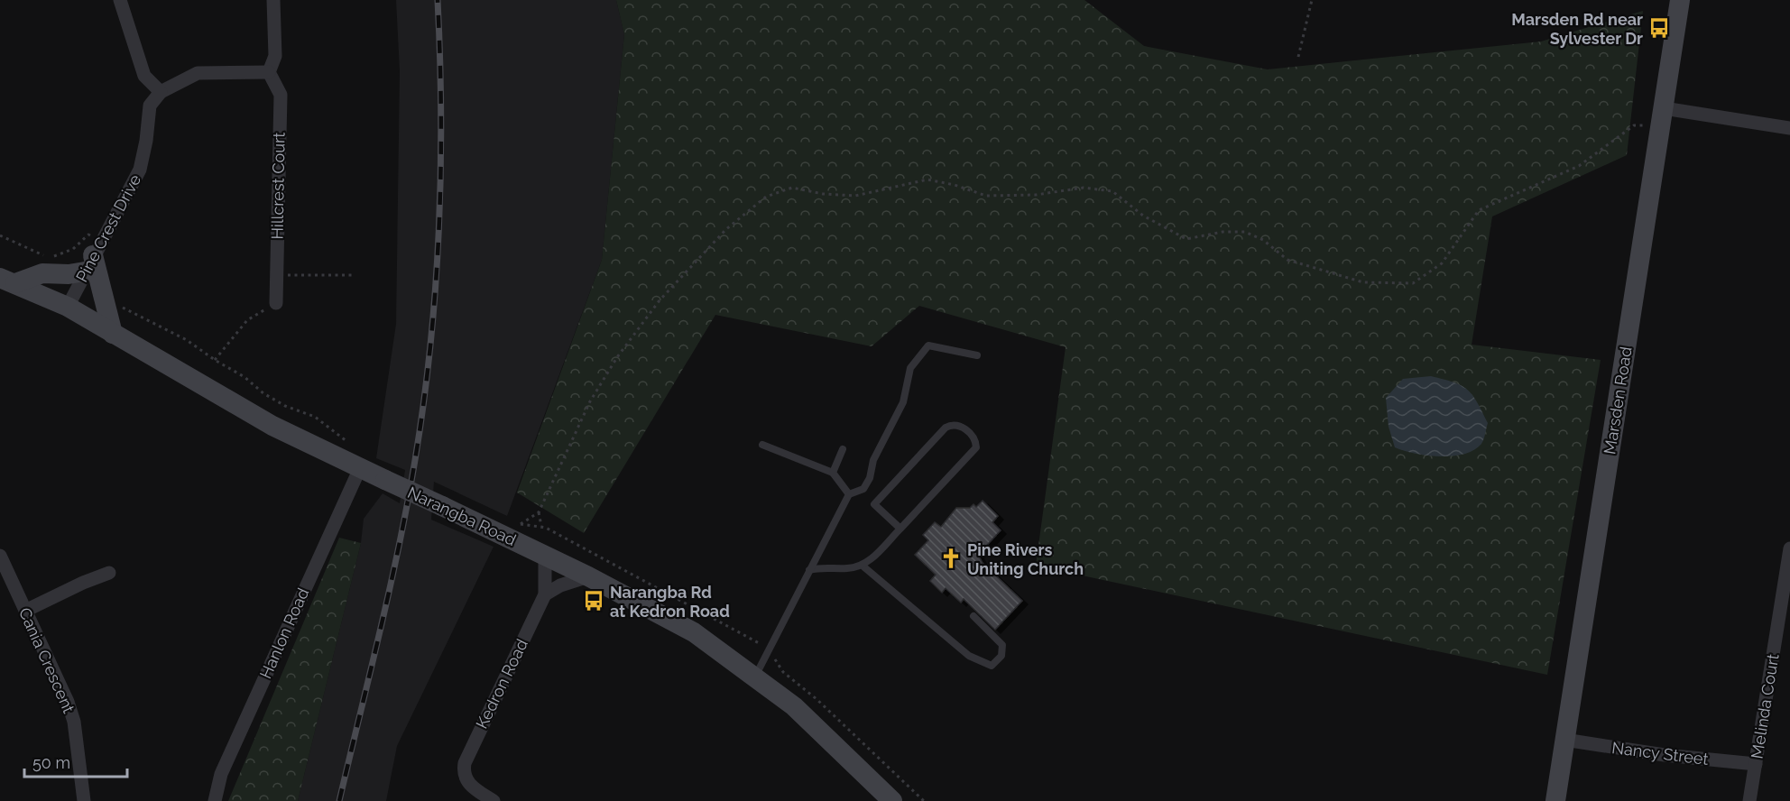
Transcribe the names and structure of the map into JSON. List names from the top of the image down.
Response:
{
  "streets": {
    "main road": ["Marsden Road", "Narangba Road"],
    "street": [
      "Hillcrest Court",
      "Pine Crest Drive",
      "Hanlon Road",
      "Cania Crescent",
      "Kedron Road",
      "Melinda Court",
      "Nancy Street"
    ]
  },
  "crossings": [
    ["Pine Crest Drive", "Narangba Road"],
    ["Marsden Road", "Nancy Street"],
    ["Narangba Road", "Hanlon Road"],
    ["Narangba Road", "Kedron Road"],
    ["Melinda Court", "Nancy Street"]
  ],
  "places": {
    "bus stop": ["Marsden Rd near Sylvester Dr", "Narangba Rd at Kedron Road"],
    "church": ["Pine Rivers Uniting Church"]
  },
  "scale_bar": "50 m"
}
